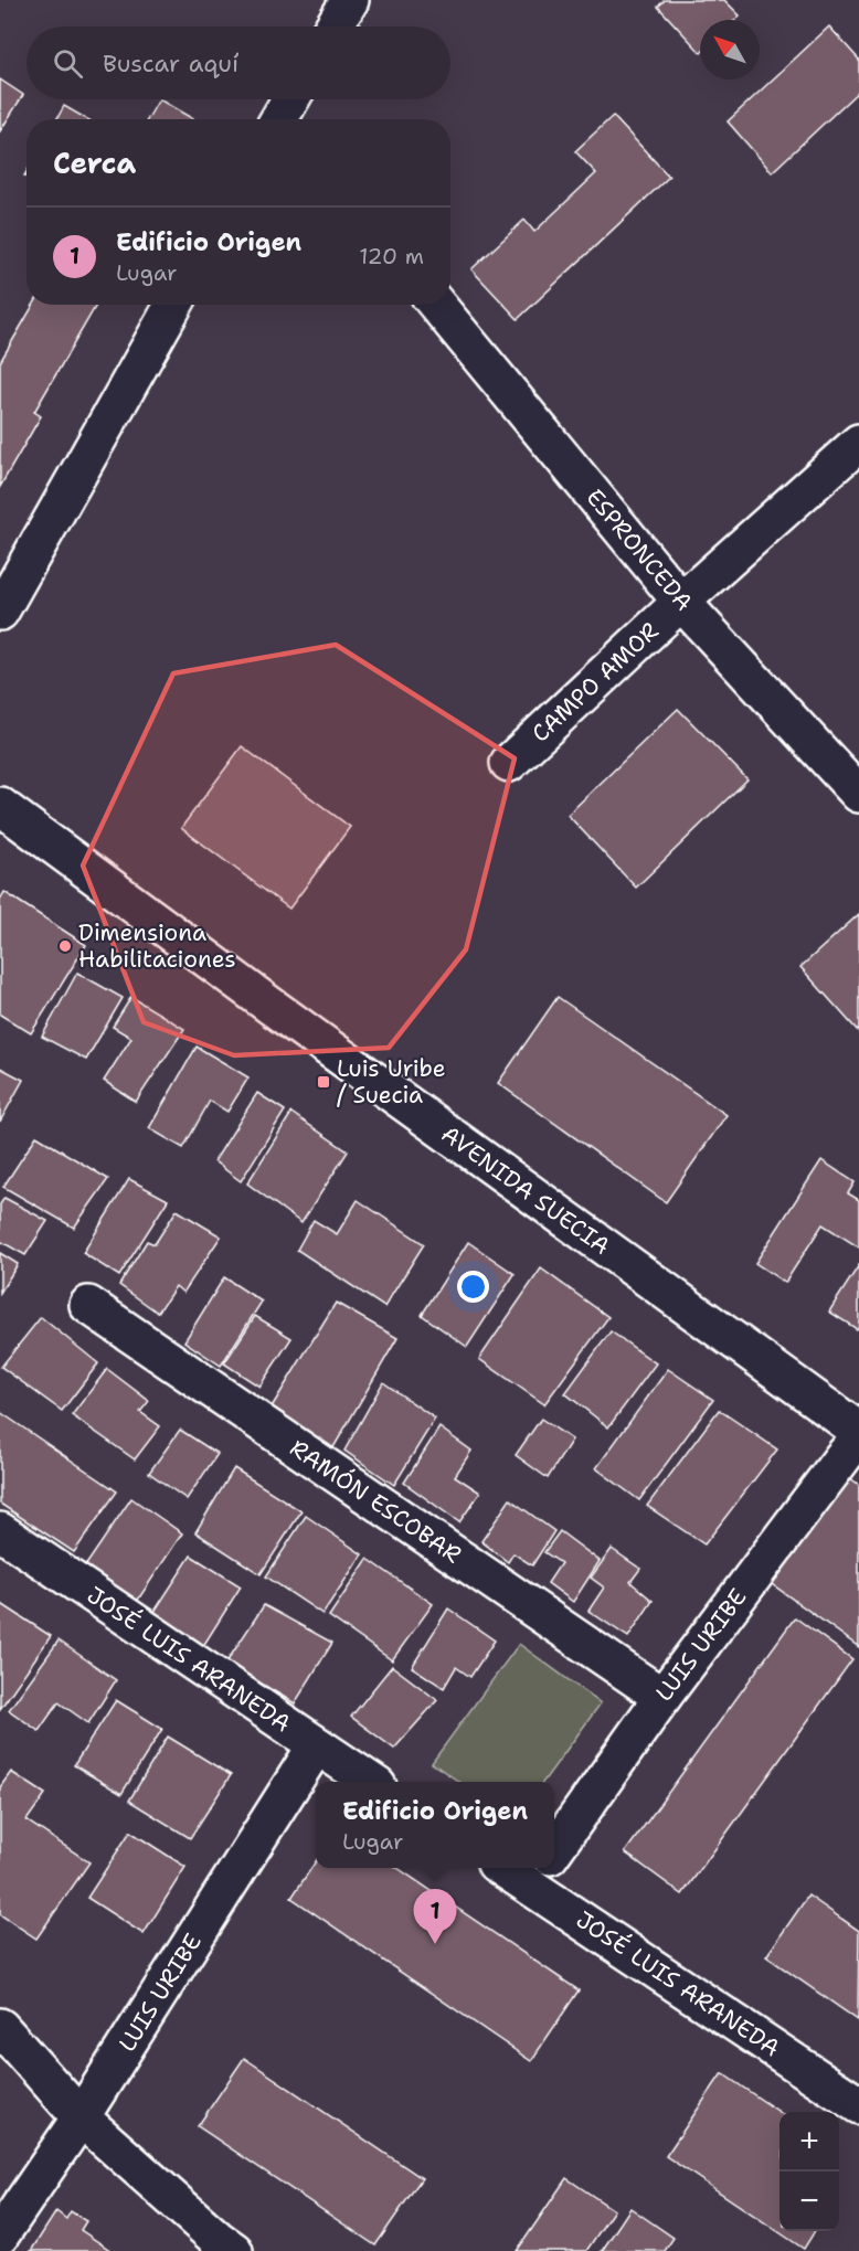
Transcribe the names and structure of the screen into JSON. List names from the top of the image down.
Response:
{
  "streets": {
    "street": [
      "ESPRONCEDA",
      "CAMPO AMOR",
      "AVENIDA SUECIA",
      "RAMÓN ESCOBAR",
      "LUIS URIBE",
      "JOSÉ LUIS ARANEDA"
    ]
  },
  "crossings": [
    ["ESPRONCEDA", "CAMPO AMOR"],
    ["RAMÓN ESCOBAR", "LUIS URIBE"],
    ["LUIS URIBE", "JOSÉ LUIS ARANEDA"]
  ],
  "places": {
    "other": ["Dimensiona Habilitaciones"],
    "transit": ["Luis Uribe / Suecia"]
  },
  "north": "top left",
  "page": {
    "search": "Buscar aquí",
    "heading": "Cerca",
    "list": [
      {
        "mark": "1",
        "name": "Edificio Origen",
        "note": "Lugar",
        "value": "120 m"
      }
    ],
    "popup": ["Edificio Origen", "Lugar"],
    "pins": "1",
    "map_buttons": ["+", "−"]
  }
}
